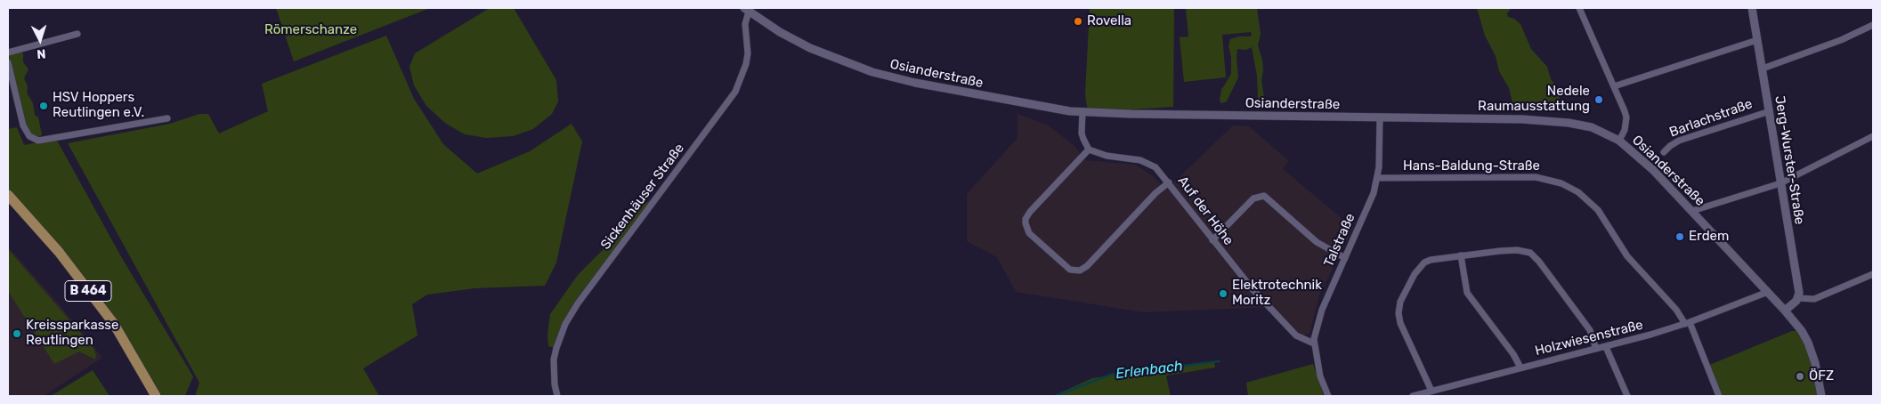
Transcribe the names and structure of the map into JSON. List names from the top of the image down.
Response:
{
  "streets": {
    "main road": ["B 464"],
    "street": [
      "Osianderstraße",
      "Barlachstraße",
      "Jerg-Wurster-Straße",
      "Hans-Baldung-Straße",
      "Sickenhäuser Straße",
      "Auf der Höhe",
      "Talstraße",
      "Holzwiesenstraße"
    ]
  },
  "crossings": [
    ["Osianderstraße", "Sickenhäuser Straße"],
    ["Osianderstraße", "Talstraße"],
    ["Osianderstraße", "Holzwiesenstraße"],
    ["Barlachstraße", "Jerg-Wurster-Straße"],
    ["Hans-Baldung-Straße", "Talstraße"],
    ["Hans-Baldung-Straße", "Holzwiesenstraße"],
    ["Auf der Höhe", "Talstraße"]
  ],
  "water": ["Erlenbach"],
  "parks": ["Römerschanze"],
  "places": [
    "Rovella",
    "Nedele Raumausstattung",
    "HSV Hoppers Reutlingen e.V.",
    "Erdem",
    "Elektrotechnik Moritz",
    "Kreissparkasse Reutlingen",
    "ÖFZ"
  ],
  "north": "bottom"
}
